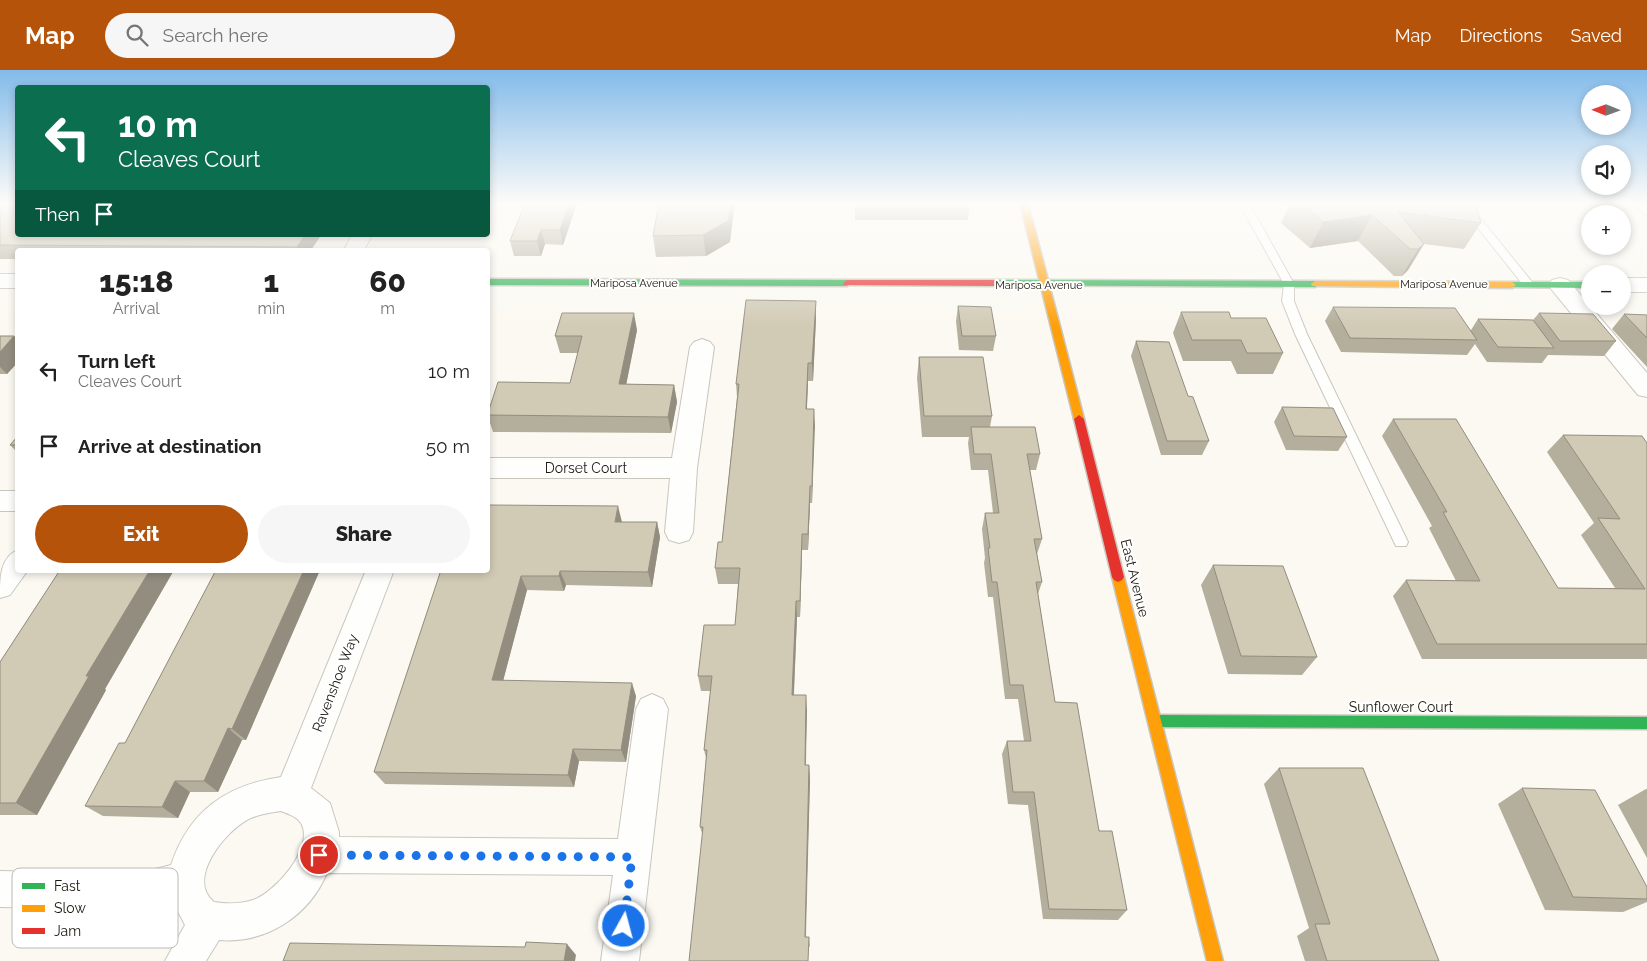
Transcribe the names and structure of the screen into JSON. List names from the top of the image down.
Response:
{
  "streets": {
    "street": [
      "Mariposa Avenue",
      "Dorset Court",
      "East Avenue",
      "Ravenshoe Way",
      "Sunflower Court"
    ]
  },
  "crossings": [
    ["Mariposa Avenue", "East Avenue"],
    ["East Avenue", "Sunflower Court"]
  ],
  "legend": ["Fast", "Slow", "Jam"],
  "north": "left",
  "page": {
    "header": "Map",
    "search": "Search here",
    "nav": ["Map", "Directions", "Saved"],
    "map_buttons": ["+", "−"],
    "turn": ["10 m", "Cleaves Court"],
    "then": "Then",
    "eta": [
      "15:18",
      "Arrival",
      "1",
      "min",
      "60",
      "m"
    ],
    "list": [
      {
        "name": "Turn left",
        "note": "Cleaves Court",
        "value": "10 m"
      },
      {
        "name": "Arrive at destination",
        "value": "50 m"
      }
    ],
    "buttons": ["Exit", "Share"]
  }
}
